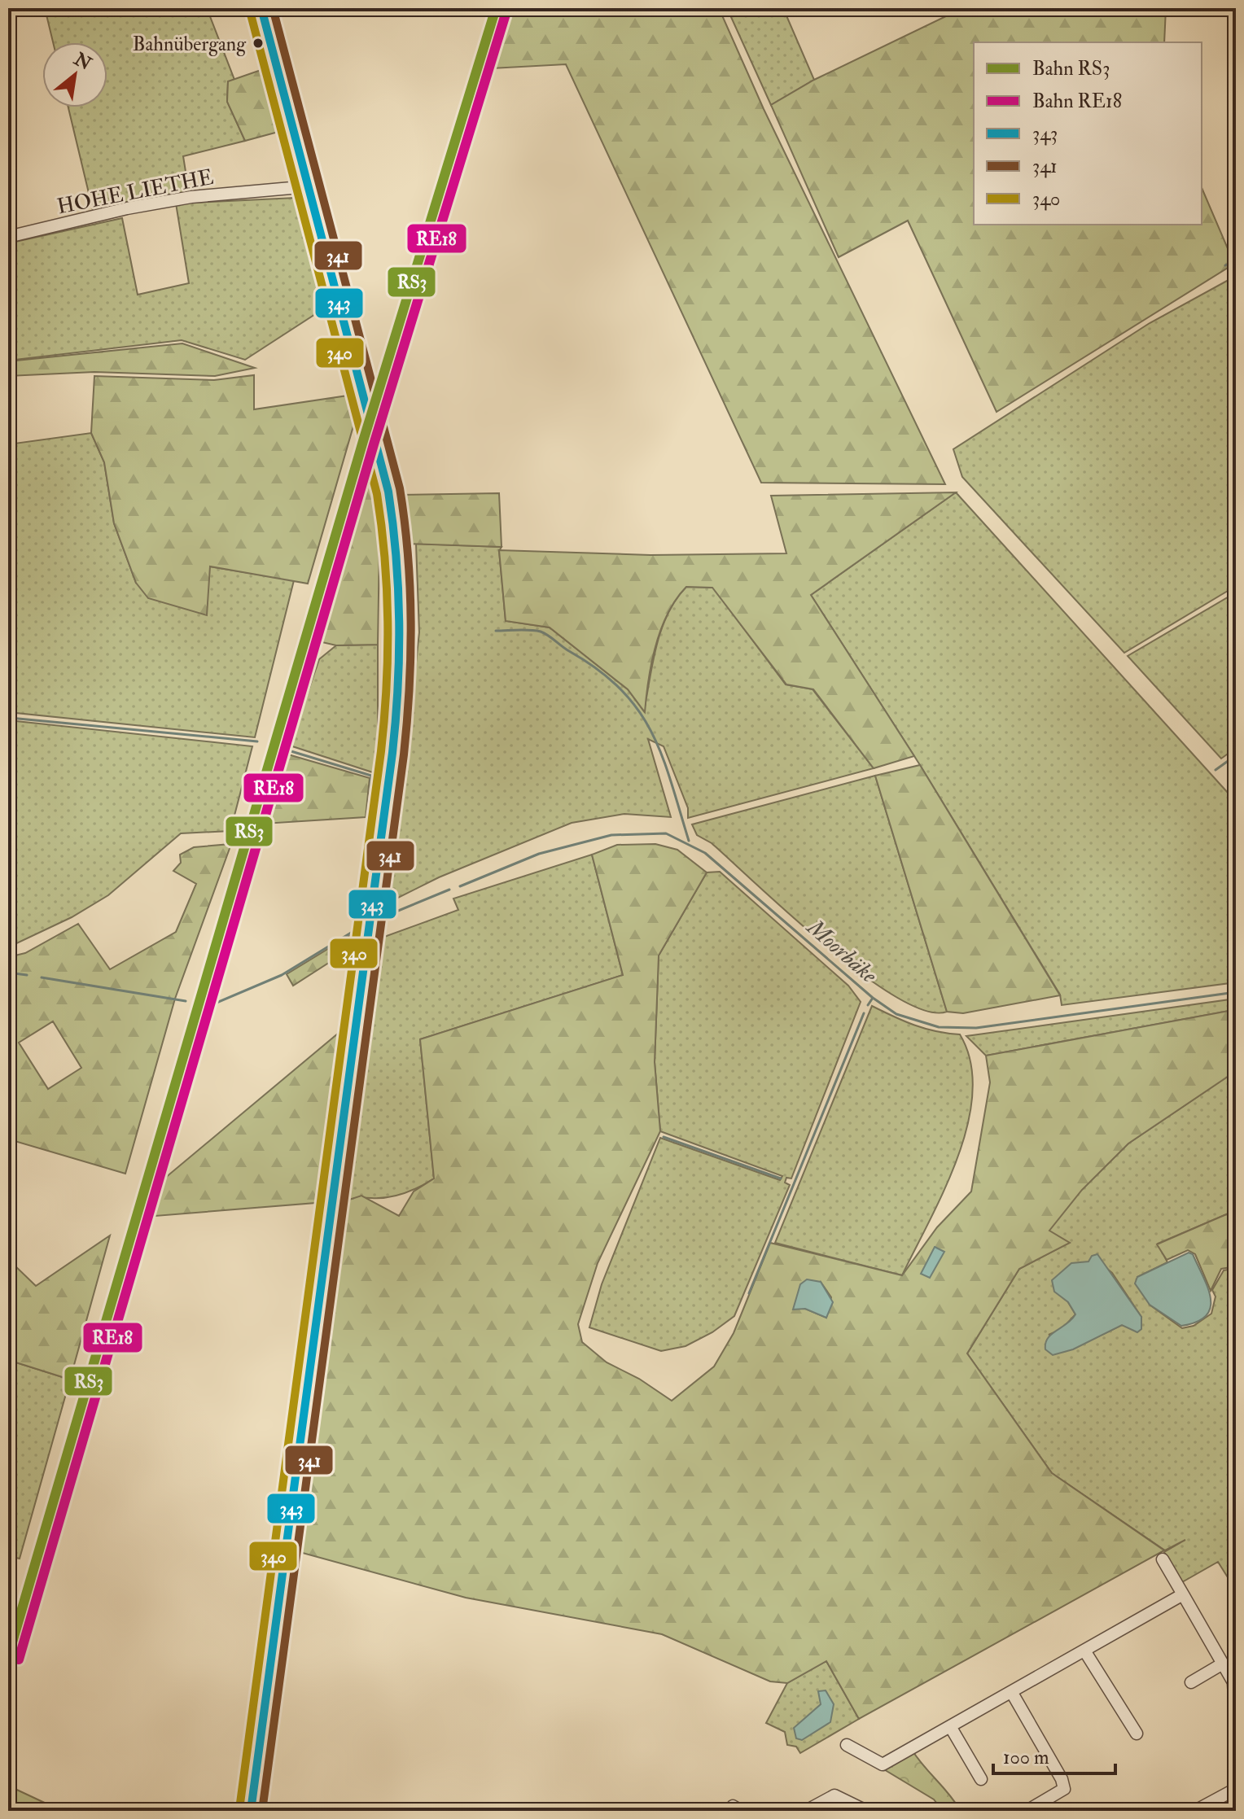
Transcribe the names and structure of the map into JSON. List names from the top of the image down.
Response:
{
  "streets": {
    "street": ["HOHE LIETHE"]
  },
  "water": ["Moorbäke"],
  "places": ["Bahnübergang"],
  "lines": [
    "rail line RS3",
    "transit line 343",
    "transit line 341",
    "rail line RE18",
    "transit line 340"
  ],
  "legend": [
    "Bahn RS3",
    "Bahn RE18",
    "343",
    "341",
    "340"
  ],
  "scale_bar": "100 m",
  "north": "top right"
}
